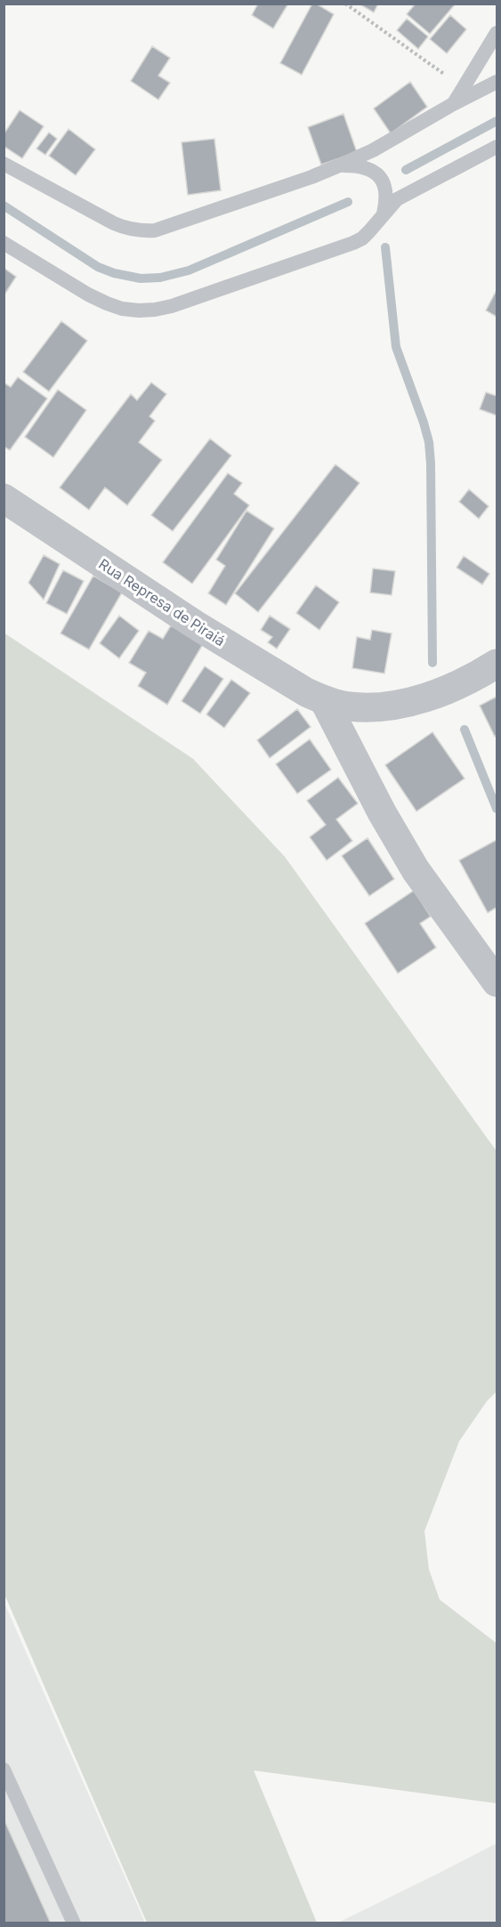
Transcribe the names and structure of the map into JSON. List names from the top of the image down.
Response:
{
  "streets": {
    "street": ["Rua Represa de Piraiá"]
  }
}
